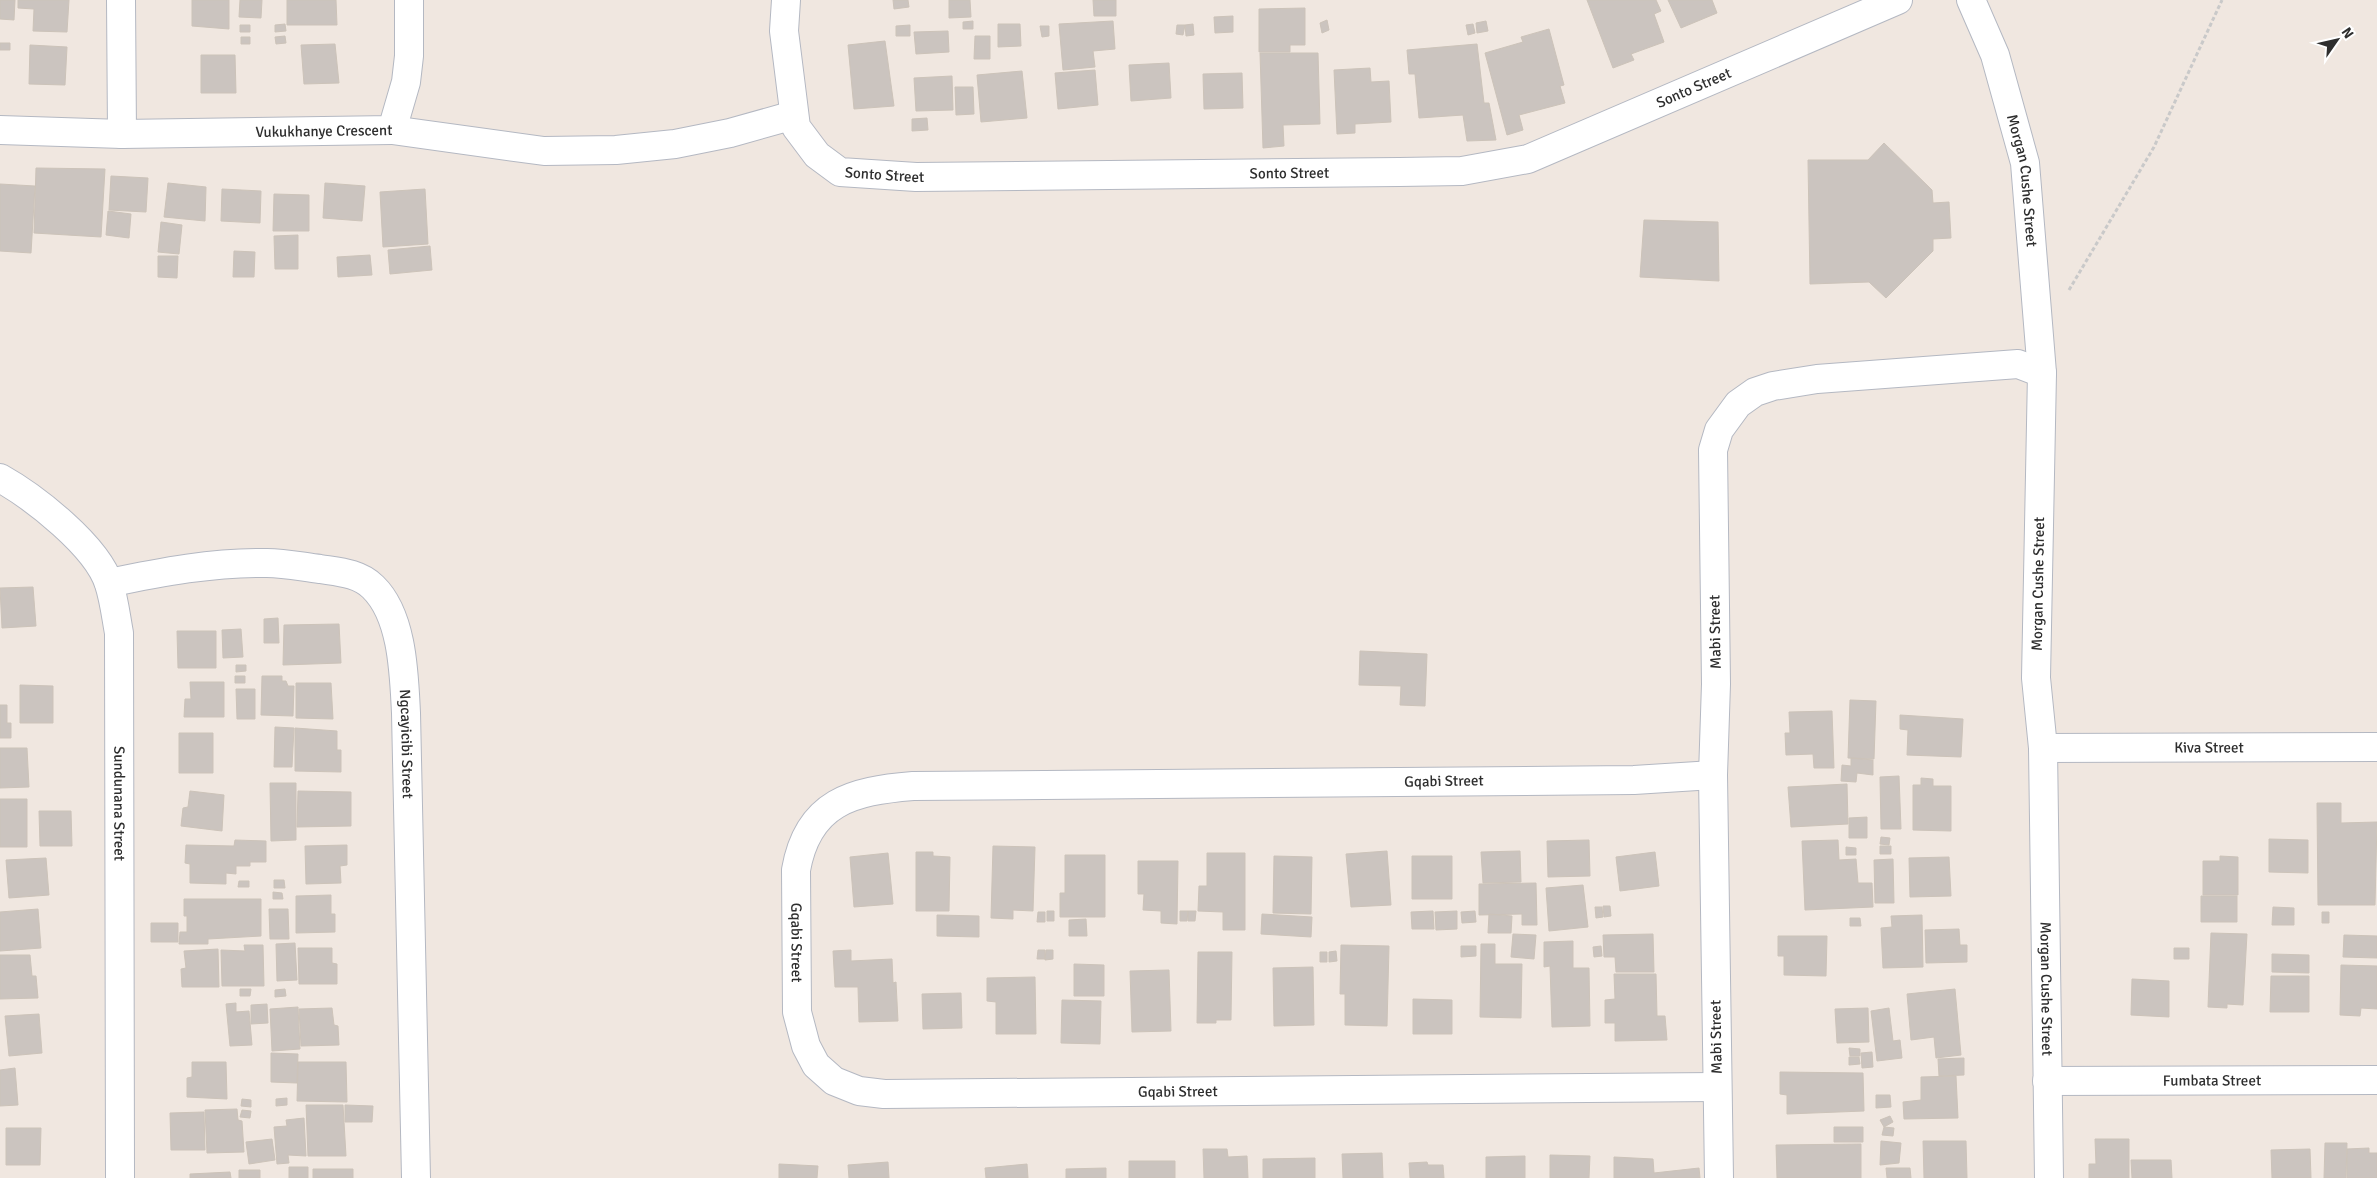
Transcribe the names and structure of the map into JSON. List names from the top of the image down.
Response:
{
  "streets": {
    "street": [
      "Sonto Street",
      "Vukukhanye Crescent",
      "Morgan Cushe Street",
      "Mabi Street",
      "Ngcayicibi Street",
      "Kiva Street",
      "Gqabi Street",
      "Sundunana Street",
      "Fumbata Street"
    ]
  },
  "crossings": [
    ["Morgan Cushe Street", "Mabi Street"],
    ["Morgan Cushe Street", "Kiva Street"],
    ["Morgan Cushe Street", "Fumbata Street"],
    ["Mabi Street", "Gqabi Street"],
    ["Ngcayicibi Street", "Sundunana Street"]
  ],
  "north": "top right"
}
